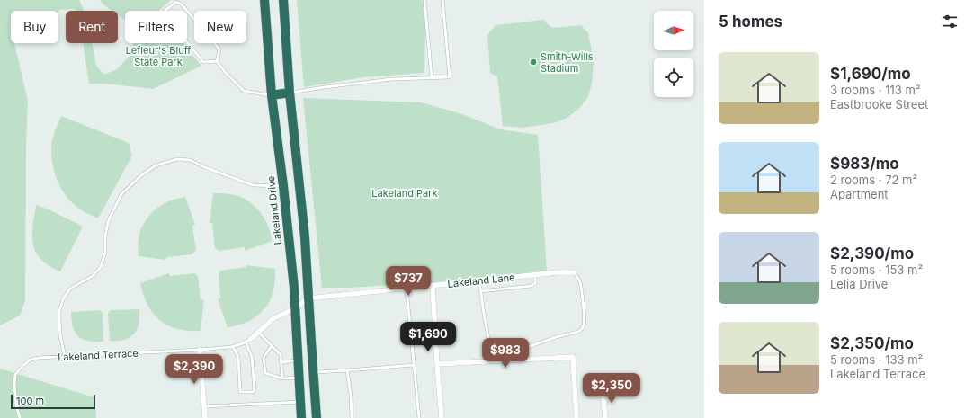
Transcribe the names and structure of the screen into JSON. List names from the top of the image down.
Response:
{
  "streets": {
    "highway": ["Lakeland Drive"],
    "street": ["Lakeland Lane"],
    "lane": ["Lakeland Terrace"]
  },
  "parks": ["Lefleur's Bluff State Park", "Lakeland Park"],
  "places": ["Smith-Wills Stadium"],
  "scale_bar": "100 m",
  "north": "right",
  "page": {
    "heading": "5 homes",
    "chip": [
      "Buy",
      "Rent",
      "Filters",
      "New"
    ],
    "list": [
      {
        "name": "$1,690/mo",
        "note": "3 rooms · 113 m² · Eastbrooke Street"
      },
      {
        "name": "$983/mo",
        "note": "2 rooms · 72 m² · Apartment"
      },
      {
        "name": "$2,390/mo",
        "note": "5 rooms · 153 m² · Lelia Drive"
      },
      {
        "name": "$2,350/mo",
        "note": "5 rooms · 133 m² · Lakeland Terrace"
      }
    ],
    "price": [
      "$737",
      "$1,690",
      "$983",
      "$2,390",
      "$2,350"
    ],
    "scale": "100 m"
  }
}
